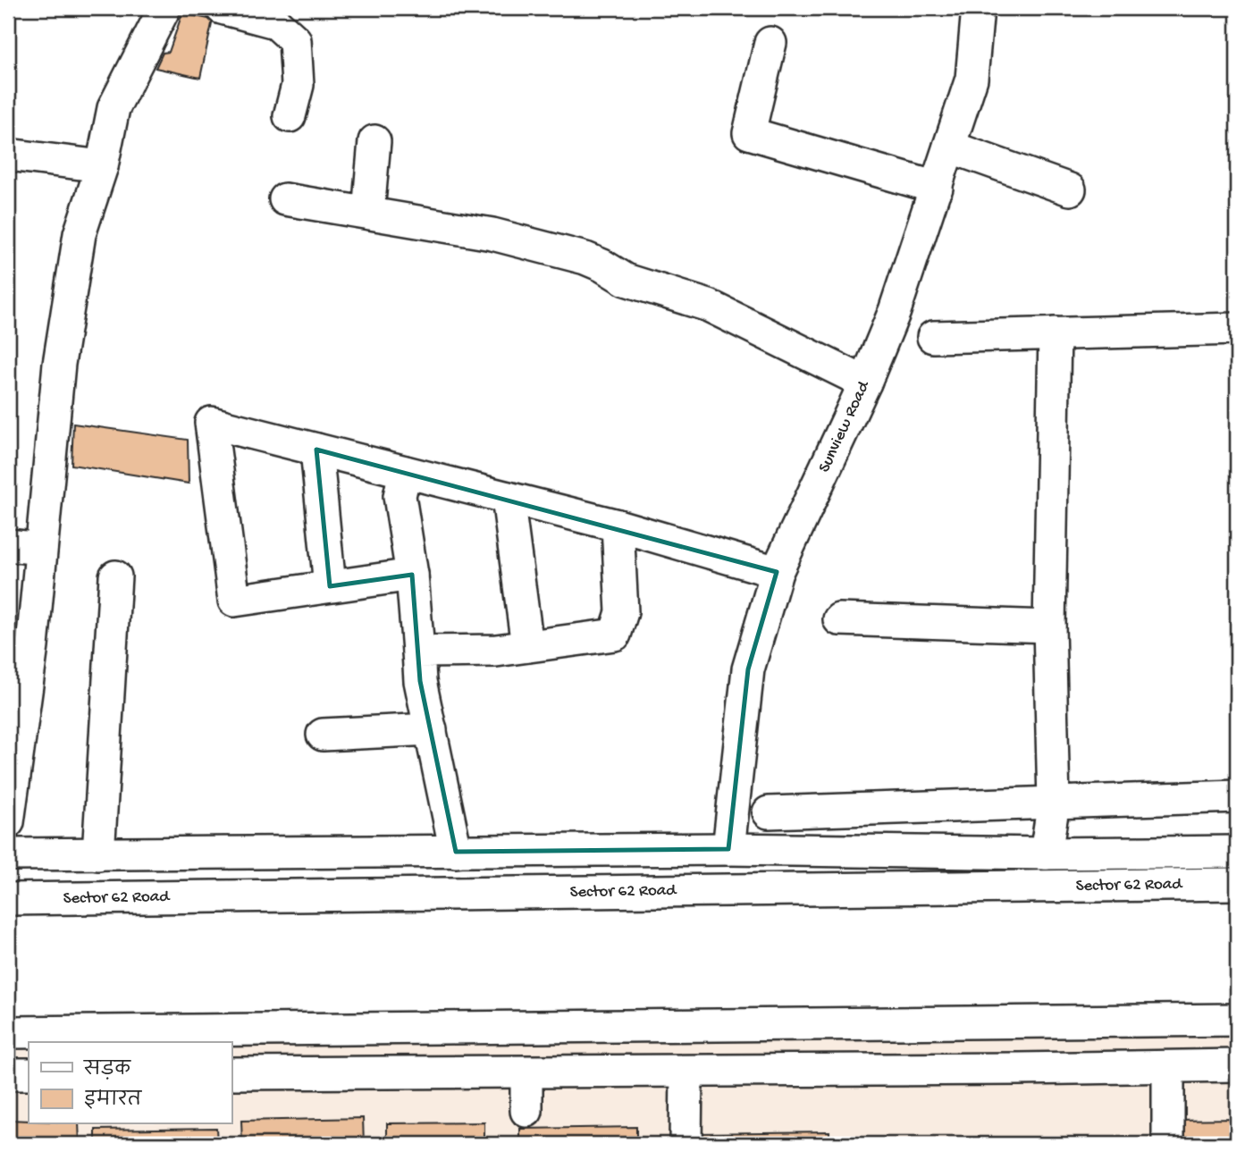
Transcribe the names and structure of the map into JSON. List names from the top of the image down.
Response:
{
  "streets": {
    "street": ["Sunview Road", "Sector 62 Road"]
  },
  "crossings": [
    ["Sunview Road", "Sector 62 Road"]
  ],
  "legend": ["सड़क", "इमारत"]
}
